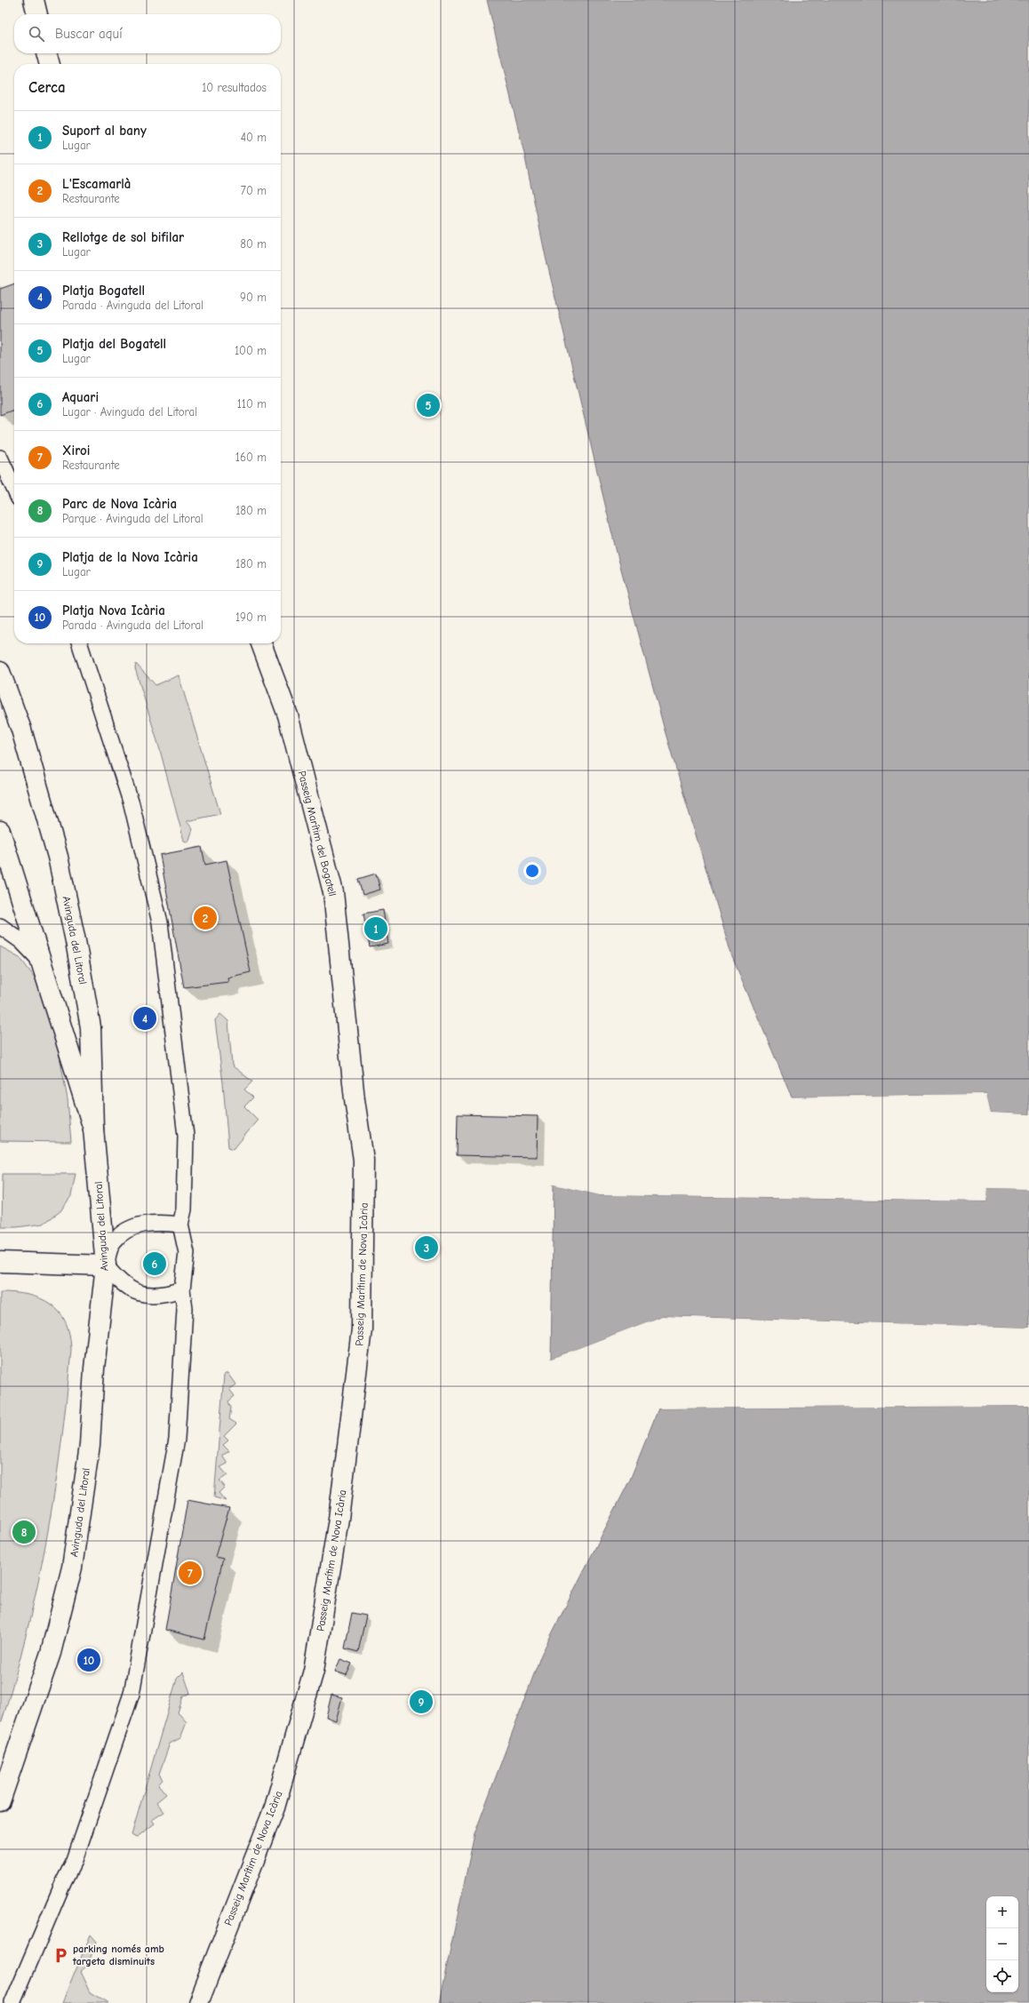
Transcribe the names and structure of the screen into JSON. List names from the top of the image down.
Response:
{
  "streets": {
    "main road": ["Passeig Marítim del Bogatell", "Avinguda del Litoral", "Passeig Marítim de Nova Icària"]
  },
  "crossings": [
    ["Passeig Marítim del Bogatell", "Passeig Marítim de Nova Icària"]
  ],
  "places": {
    "parking": ["parking només amb targeta disminuits"]
  },
  "page": {
    "search": "Buscar aquí",
    "heading": ["Cerca", "10 resultados"],
    "list": [
      {
        "mark": "1",
        "name": "Suport al bany",
        "note": "Lugar",
        "value": "40 m"
      },
      {
        "mark": "2",
        "name": "L'Escamarlà",
        "note": "Restaurante",
        "value": "70 m"
      },
      {
        "mark": "3",
        "name": "Rellotge de sol bifilar",
        "note": "Lugar",
        "value": "80 m"
      },
      {
        "mark": "4",
        "name": "Platja Bogatell",
        "note": "Parada · Avinguda del Litoral",
        "value": "90 m"
      },
      {
        "mark": "5",
        "name": "Platja del Bogatell",
        "note": "Lugar",
        "value": "100 m"
      },
      {
        "mark": "6",
        "name": "Aquari",
        "note": "Lugar · Avinguda del Litoral",
        "value": "110 m"
      },
      {
        "mark": "7",
        "name": "Xiroi",
        "note": "Restaurante",
        "value": "160 m"
      },
      {
        "mark": "8",
        "name": "Parc de Nova Icària",
        "note": "Parque · Avinguda del Litoral",
        "value": "180 m"
      },
      {
        "mark": "9",
        "name": "Platja de la Nova Icària",
        "note": "Lugar",
        "value": "180 m"
      },
      {
        "mark": "10",
        "name": "Platja Nova Icària",
        "note": "Parada · Avinguda del Litoral",
        "value": "190 m"
      }
    ],
    "pins": [
      "5",
      "2",
      "1",
      "4",
      "3",
      "6",
      "8",
      "7",
      "10",
      "9"
    ],
    "map_buttons": ["+", "−"]
  }
}
